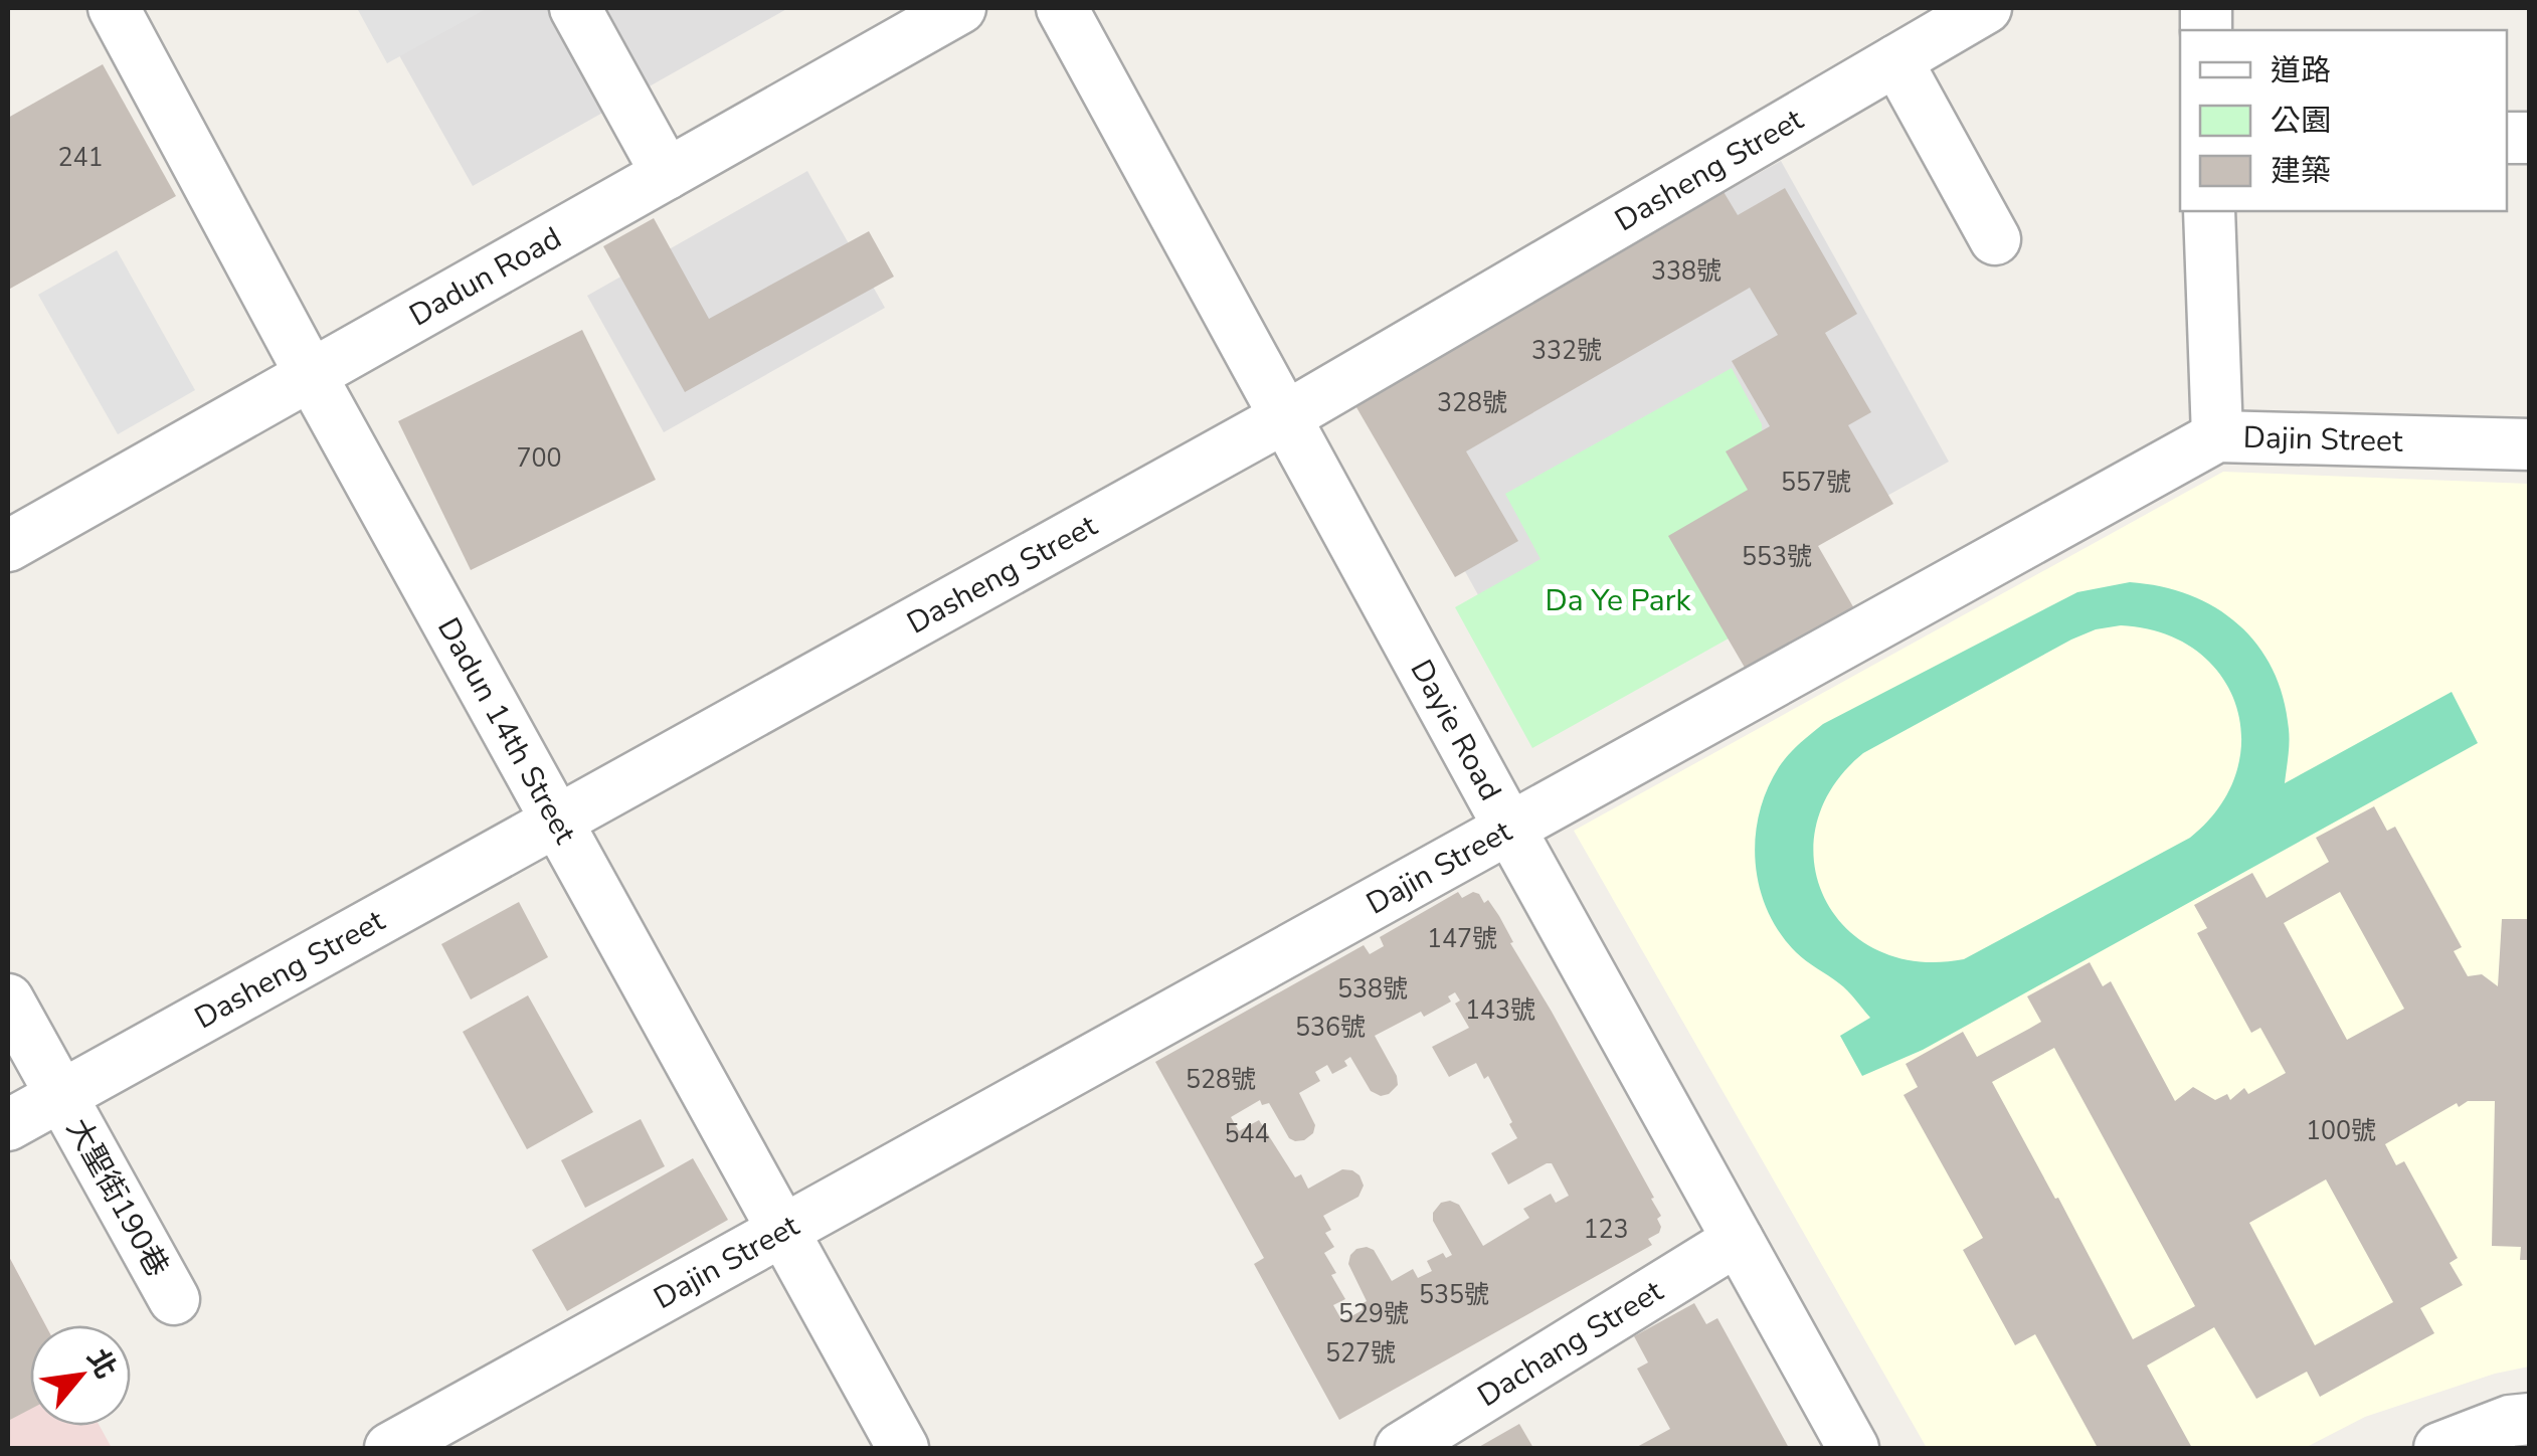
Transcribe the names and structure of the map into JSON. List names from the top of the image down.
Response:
{
  "streets": {
    "street": [
      "Dasheng Street",
      "Dadun Road",
      "Dajin Street",
      "Dadun 14th Street",
      "Dayie Road",
      "大聖街190巷",
      "Dachang Street"
    ]
  },
  "crossings": [
    ["Dasheng Street", "Dadun 14th Street"],
    ["Dasheng Street", "Dayie Road"],
    ["Dasheng Street", "大聖街190巷"],
    ["Dadun Road", "Dadun 14th Street"],
    ["Dajin Street", "Dadun 14th Street"],
    ["Dajin Street", "Dayie Road"],
    ["Dayie Road", "Dachang Street"]
  ],
  "parks": ["Da Ye Park"],
  "house_numbers": [
    "241",
    "338號",
    "332號",
    "328號",
    "700",
    "557號",
    "553號",
    "147號",
    "538號",
    "143號",
    "536號",
    "528號",
    "100號",
    "544",
    "123",
    "535號",
    "529號",
    "527號"
  ],
  "legend": ["道路", "公園", "建築"],
  "north": "top right"
}
